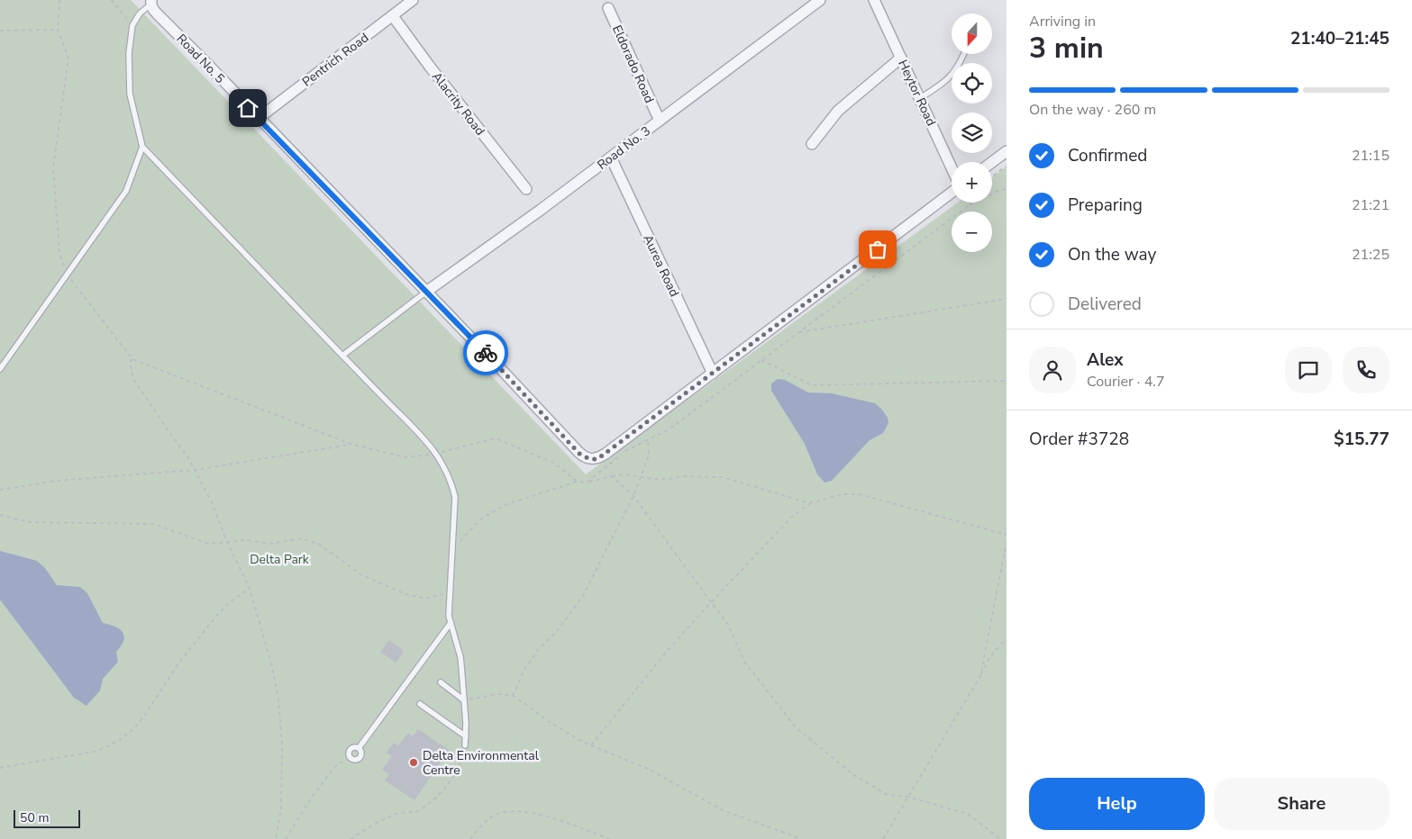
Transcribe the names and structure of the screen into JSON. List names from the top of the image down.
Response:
{
  "streets": {
    "street": [
      "Road No. 5",
      "Pentrich Road",
      "Eldorado Road",
      "Heytor Road",
      "Alacrity Road",
      "Road No. 3",
      "Aurea Road"
    ]
  },
  "crossings": [
    ["Road No. 5", "Pentrich Road"],
    ["Road No. 5", "Road No. 3"],
    ["Road No. 5", "Aurea Road"],
    ["Pentrich Road", "Alacrity Road"],
    ["Eldorado Road", "Road No. 3"],
    ["Road No. 3", "Aurea Road"]
  ],
  "parks": ["Delta Park"],
  "places": ["Delta Environmental Centre"],
  "scale_bar": "50 m",
  "north": "bottom",
  "page": {
    "heading": ["3 min", "Arriving in", "21:40–21:45"],
    "panel": [
      "Alex",
      "Courier · 4.7",
      "Order #3728",
      "$15.77"
    ],
    "map_buttons": ["+", "−"],
    "bar": "On the way · 260 m",
    "list": [
      ["Confirmed", "21:15"],
      ["Preparing", "21:21"],
      ["On the way", "21:25"],
      "Delivered"
    ],
    "buttons": ["Help", "Share"],
    "scale": "50 m"
  }
}
